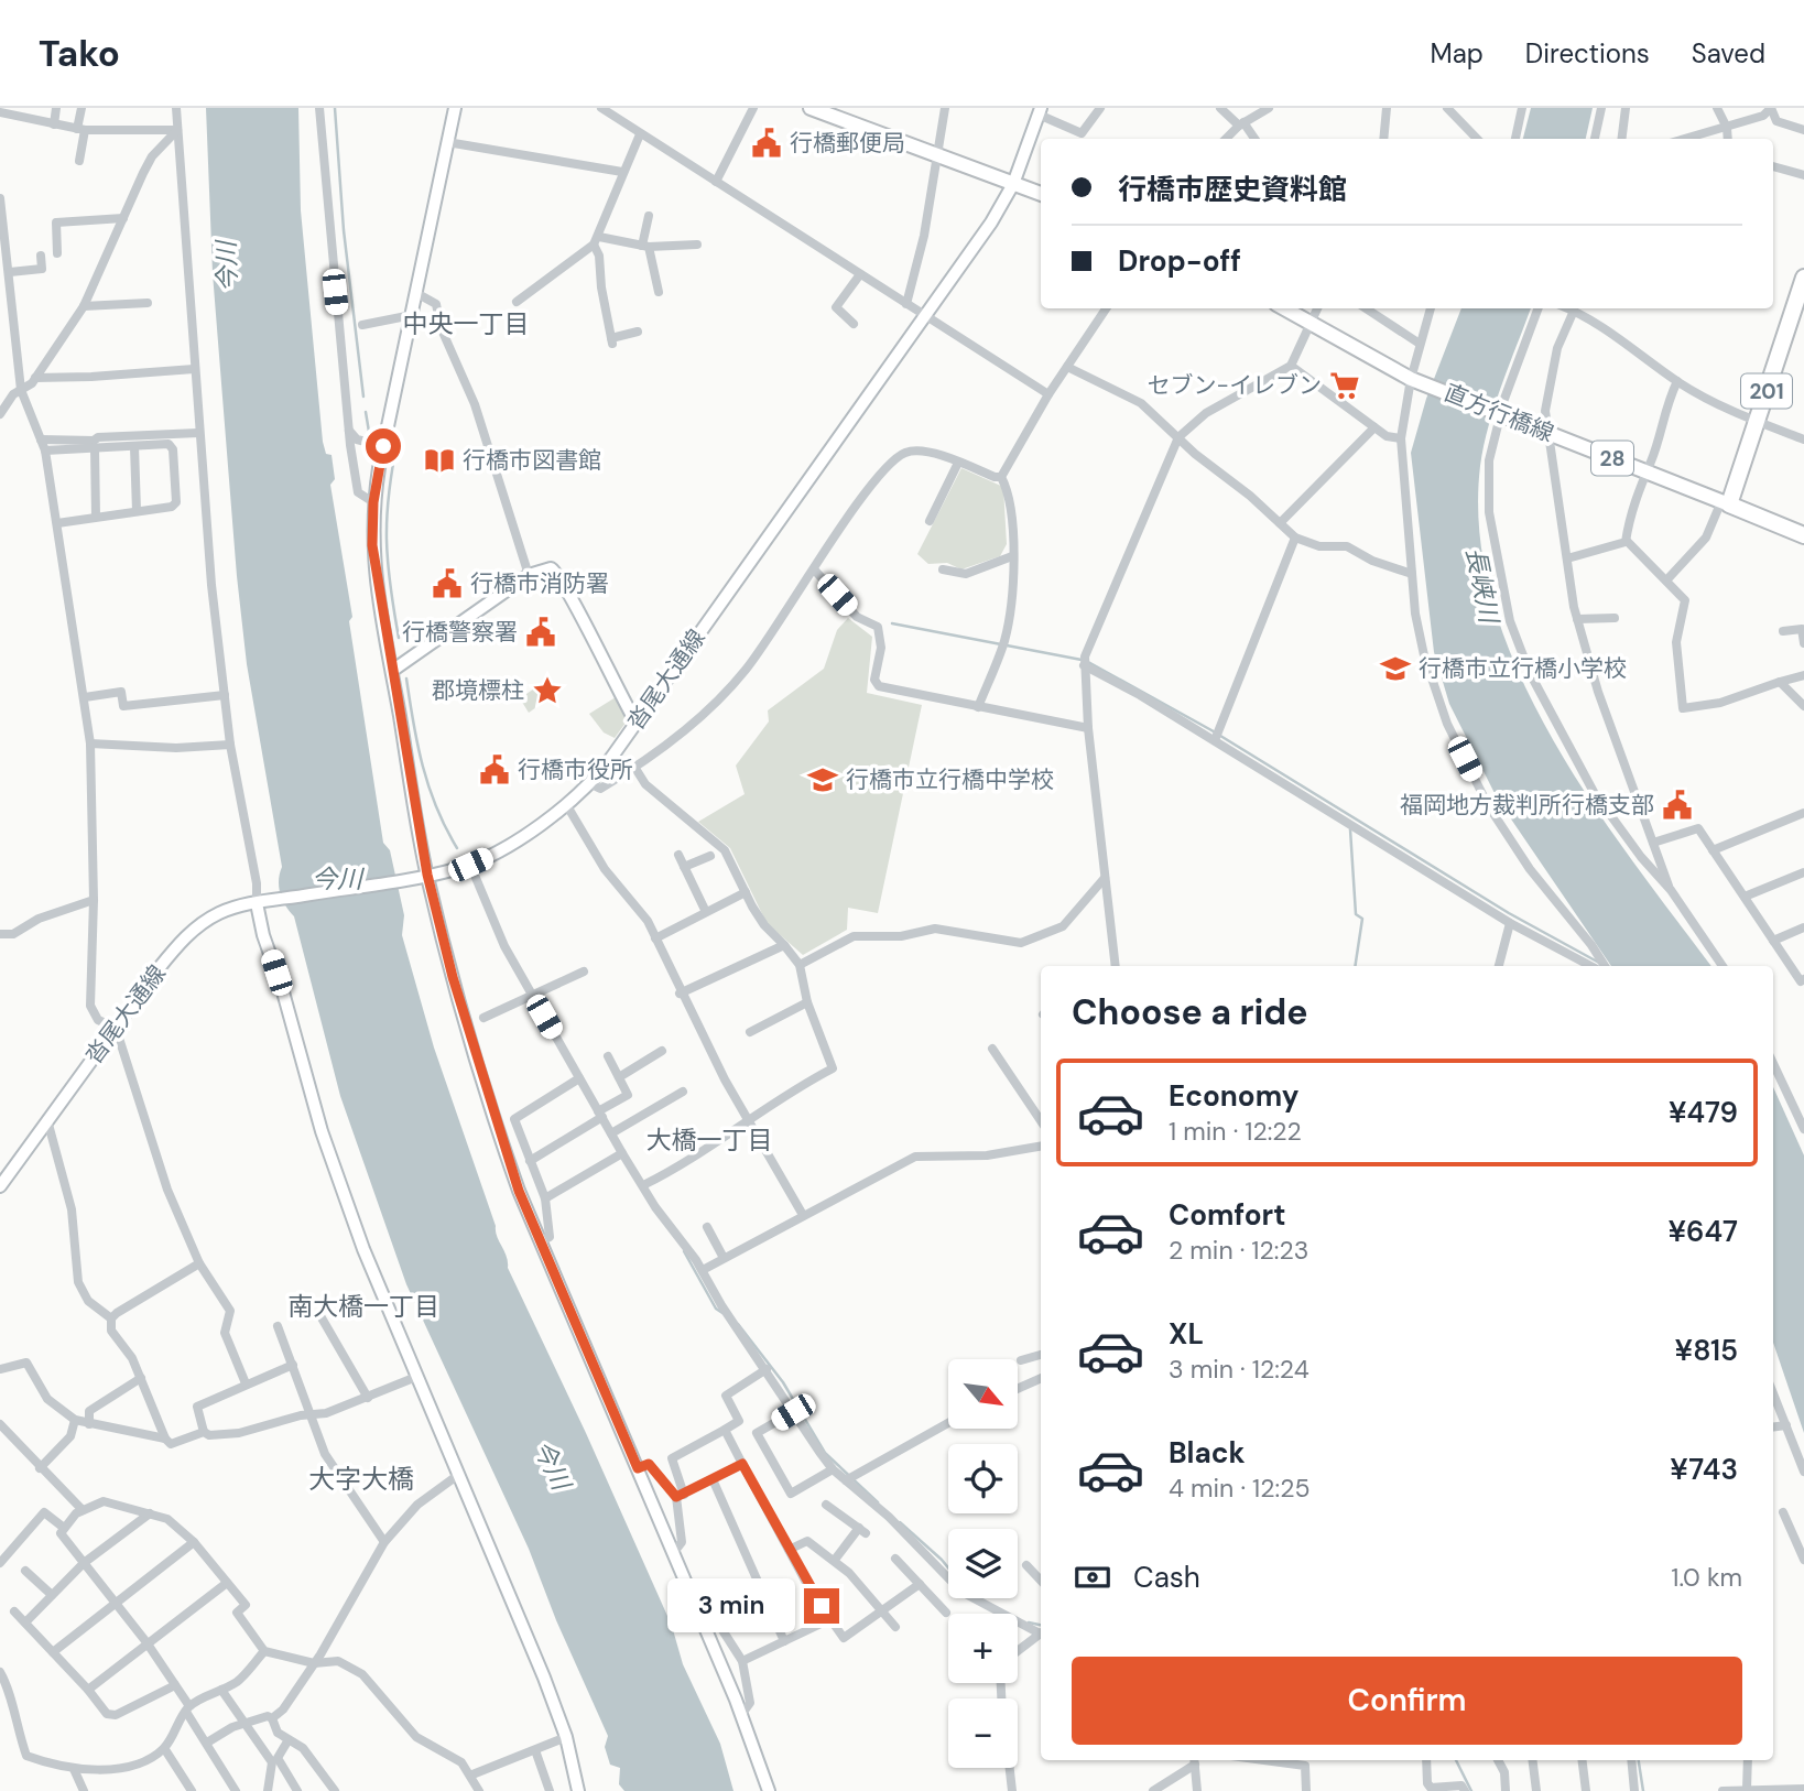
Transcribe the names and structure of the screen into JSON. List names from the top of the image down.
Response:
{
  "streets": {
    "highway": ["201"],
    "main road": ["直方行橋線", "28"],
    "street": ["沓尾大通線"]
  },
  "crossings": [
    ["201", "直方行橋線"]
  ],
  "districts": [
    "中央一丁目",
    "大橋一丁目",
    "南大橋一丁目",
    "大字大橋"
  ],
  "water": ["今川", "長峡川"],
  "places": {
    "public building": [
      "行橋郵便局",
      "行橋市消防署",
      "行橋警察署",
      "行橋市役所",
      "福岡地方裁判所行橋支部"
    ],
    "supermarket": ["セブン-イレブン"],
    "library": ["行橋市図書館"],
    "school or university": ["行橋市立行橋小学校", "行橋市立行橋中学校"],
    "place": ["郡境標柱"]
  },
  "north": "bottom right",
  "page": {
    "header": "Tako",
    "nav": ["Map", "Directions", "Saved"],
    "banner": ["行橋市歴史資料館", "Drop-off"],
    "heading": "Choose a ride",
    "list": [
      {
        "name": "Economy",
        "note": "1 min · 12:22",
        "value": "¥479"
      },
      {
        "name": "Comfort",
        "note": "2 min · 12:23",
        "value": "¥647"
      },
      {
        "name": "XL",
        "note": "3 min · 12:24",
        "value": "¥815"
      },
      {
        "name": "Black",
        "note": "4 min · 12:25",
        "value": "¥743"
      }
    ],
    "map_buttons": ["+", "−"],
    "pay": ["Cash", "1.0 km"],
    "bubble": "3 min",
    "buttons": "Confirm"
  }
}
